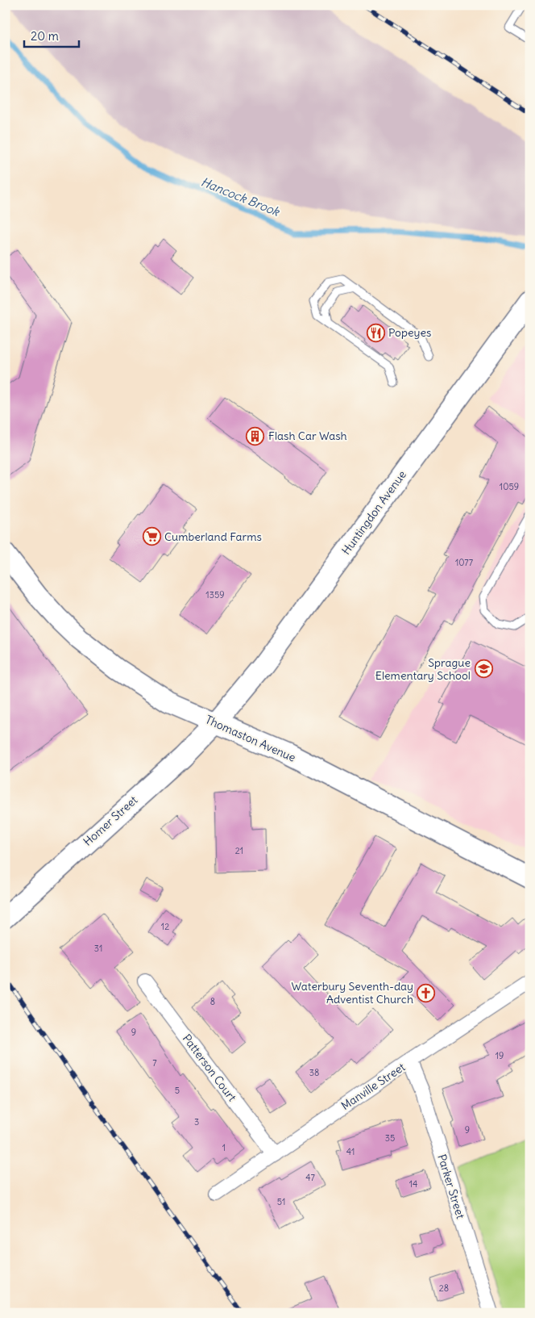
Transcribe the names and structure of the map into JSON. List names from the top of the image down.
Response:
{
  "streets": {
    "main road": ["Huntingdon Avenue", "Thomaston Avenue", "Homer Street"],
    "street": ["Patterson Court", "Manville Street", "Parker Street"]
  },
  "crossings": [
    ["Huntingdon Avenue", "Thomaston Avenue"],
    ["Huntingdon Avenue", "Homer Street"],
    ["Thomaston Avenue", "Homer Street"],
    ["Patterson Court", "Manville Street"],
    ["Manville Street", "Parker Street"]
  ],
  "water": ["Hancock Brook"],
  "places": {
    "restaurant": ["Popeyes"],
    "building": ["Flash Car Wash"],
    "supermarket": ["Cumberland Farms"],
    "school or university": ["Sprague Elementary School"],
    "church": ["Waterbury Seventh-day Adventist Church"]
  },
  "house_numbers": [
    "1059",
    "1077",
    "1359",
    "21",
    "12",
    "31",
    "8",
    "9",
    "19",
    "7",
    "38",
    "5",
    "3",
    "9",
    "35",
    "1",
    "41",
    "47",
    "14",
    "51",
    "28"
  ],
  "scale_bar": "20 m"
}
